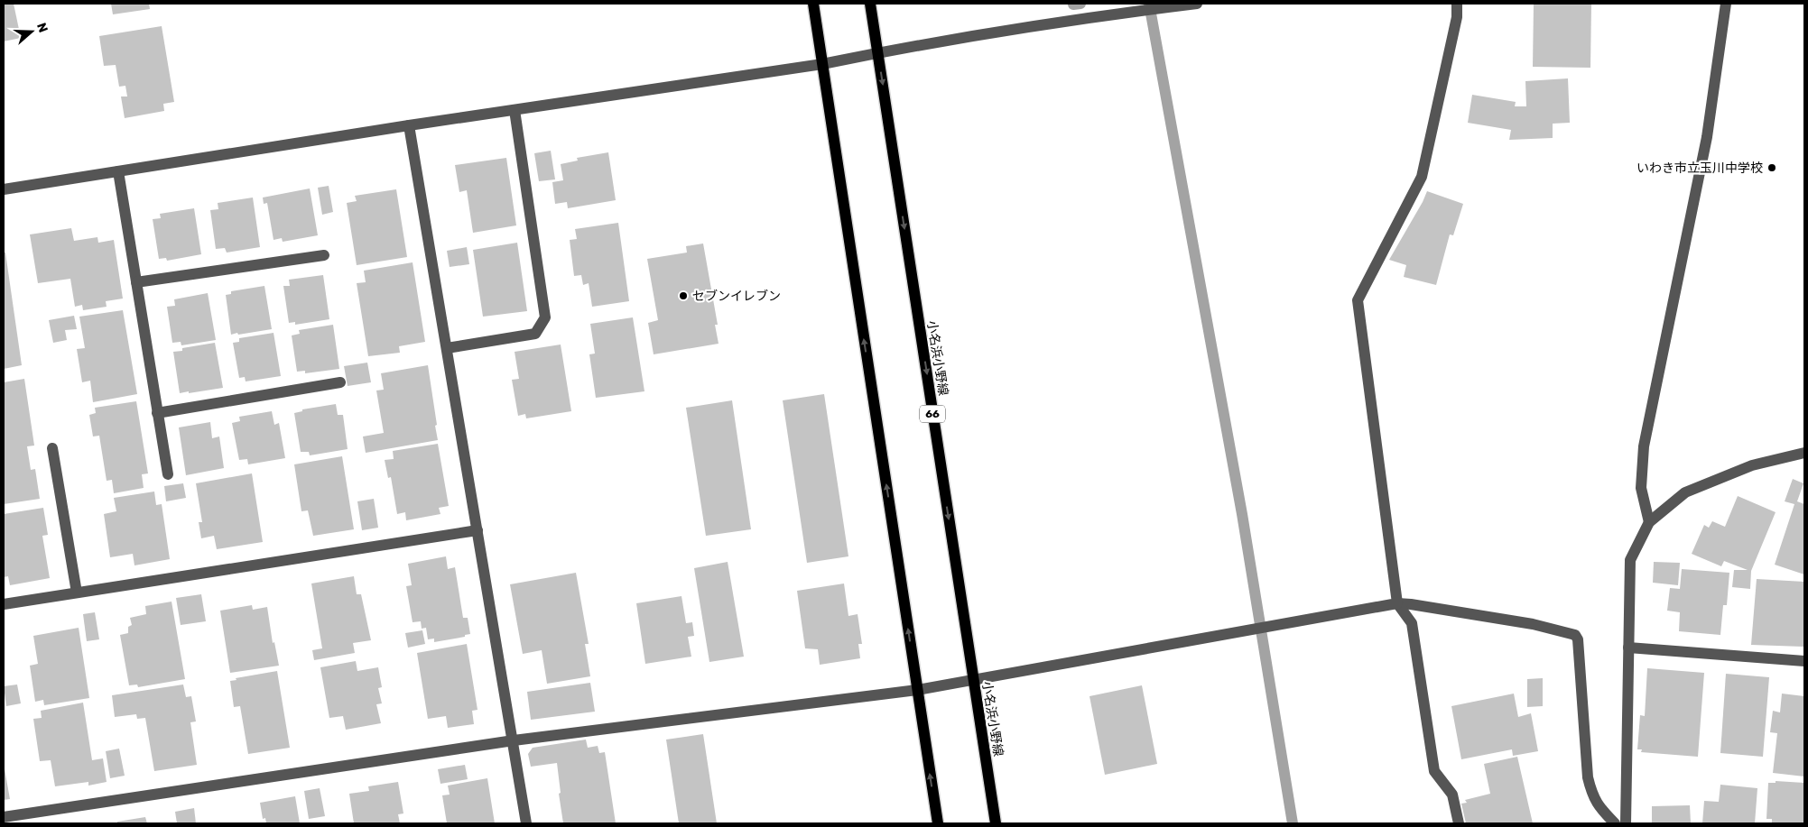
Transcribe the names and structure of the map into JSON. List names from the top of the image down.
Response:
{
  "streets": {
    "main road": ["小名浜小野線", "66"]
  },
  "places": ["いわき市立玉川中学校", "セブンイレブン"],
  "north": "right"
}
